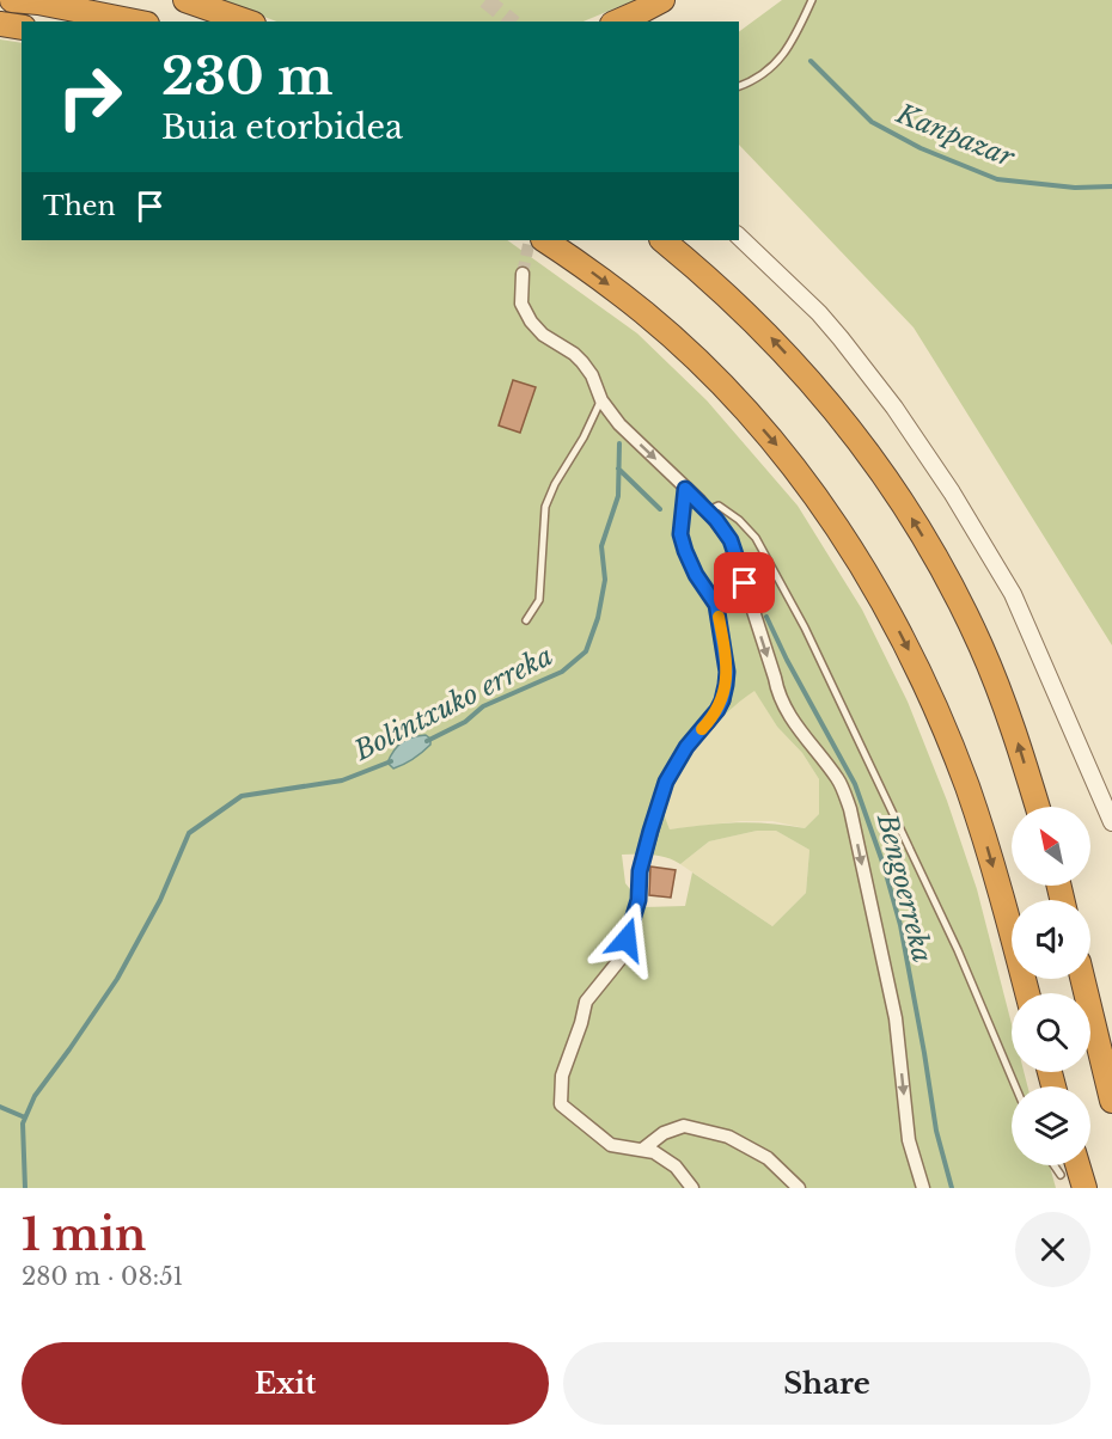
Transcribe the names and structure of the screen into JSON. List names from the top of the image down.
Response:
{
  "water": ["Kanpazar", "Bolintxuko erreka", "Bengoerreka"],
  "north": "top left",
  "page": {
    "turn": ["230 m", "Buia etorbidea"],
    "then": "Then",
    "heading": ["1 min", "280 m · 08:51"],
    "buttons": ["Exit", "Share"]
  }
}
